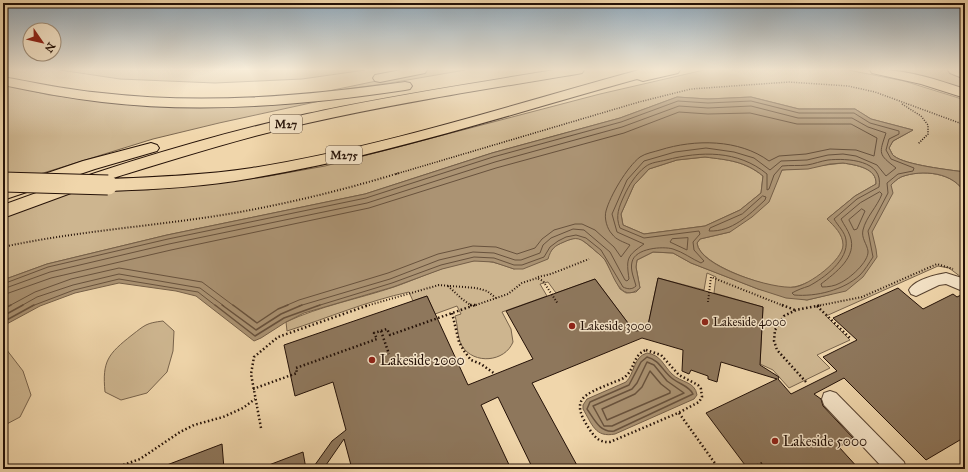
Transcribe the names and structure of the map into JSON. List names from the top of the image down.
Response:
{
  "streets": {
    "highway": ["M27", "M275"]
  },
  "places": [
    "Lakeside 4000",
    "Lakeside 3000",
    "Lakeside 2000",
    "Lakeside 5000"
  ],
  "north": "bottom right"
}
